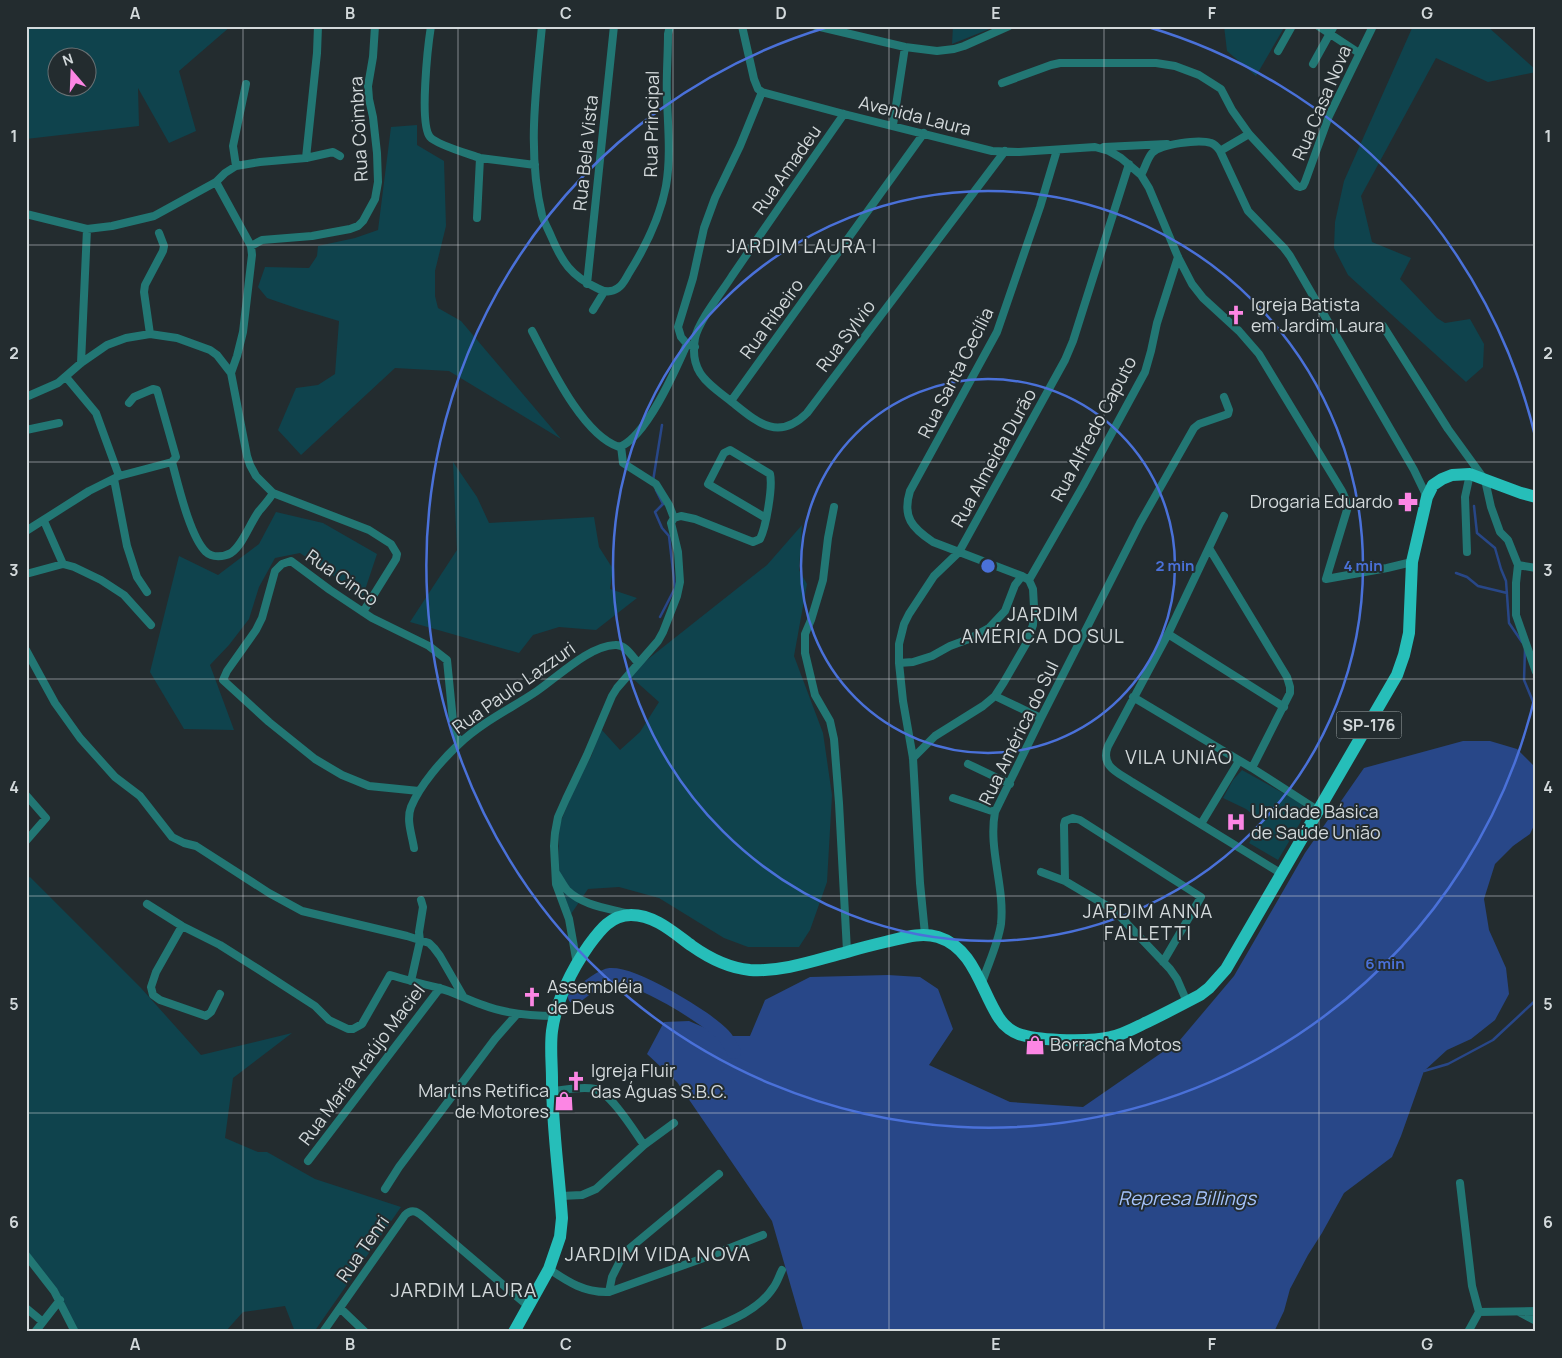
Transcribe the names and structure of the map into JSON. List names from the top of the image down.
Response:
{
  "streets": {
    "main road": ["SP-176"],
    "street": [
      "Rua Casa Nova",
      "Avenida Laura",
      "Rua Principal",
      "Rua Coimbra",
      "Rua Bela Vista",
      "Rua Amadeu",
      "Rua Ribeiro",
      "Rua Sylvio",
      "Rua Santa Cecília",
      "Rua Alfredo Caputo",
      "Rua Almeida Durão",
      "Rua Cinco",
      "Rua Paulo Lazzuri",
      "Rua América do Sul",
      "Rua Maria Araújo Maciel",
      "Rua Tenri"
    ]
  },
  "crossings": [
    ["Avenida Laura", "Rua Amadeu"],
    ["Avenida Laura", "Rua Ribeiro"],
    ["Avenida Laura", "Rua Sylvio"],
    ["Avenida Laura", "Rua Santa Cecília"],
    ["Avenida Laura", "Rua Almeida Durão"],
    ["Rua Amadeu", "Rua Sylvio"],
    ["Rua Ribeiro", "Rua Sylvio"],
    ["Rua Santa Cecília", "Rua Alfredo Caputo"],
    ["Rua Santa Cecília", "Rua Almeida Durão"],
    ["Rua Alfredo Caputo", "Rua Almeida Durão"],
    ["Rua Almeida Durão", "SP-176"],
    ["Rua Cinco", "Rua Paulo Lazzuri"],
    ["SP-176", "Rua América do Sul"]
  ],
  "districts": [
    "JARDIM LAURA I",
    "JARDIM AMÉRICA DO SUL",
    "VILA UNIÃO",
    "JARDIM ANNA FALLETTI",
    "JARDIM VIDA NOVA",
    "JARDIM LAURA"
  ],
  "water": ["Represa Billings"],
  "places": {
    "church": ["Igreja Batista em Jardim Laura", "Assembléia de Deus", "Igreja Fluir das Águas S.B.C."],
    "pharmacy": ["Drogaria Eduardo"],
    "hospital": ["Unidade Básica de Saúde União"],
    "shop": ["Borracha Motos", "Martins Retifica de Motores"]
  },
  "north": "top",
  "grid": {
    "columns": [
      "A",
      "B",
      "C",
      "D",
      "E",
      "F",
      "G"
    ],
    "rows": [
      "1",
      "2",
      "3",
      "4",
      "5",
      "6"
    ]
  },
  "rings": ["2 min", "4 min", "6 min"]
}
